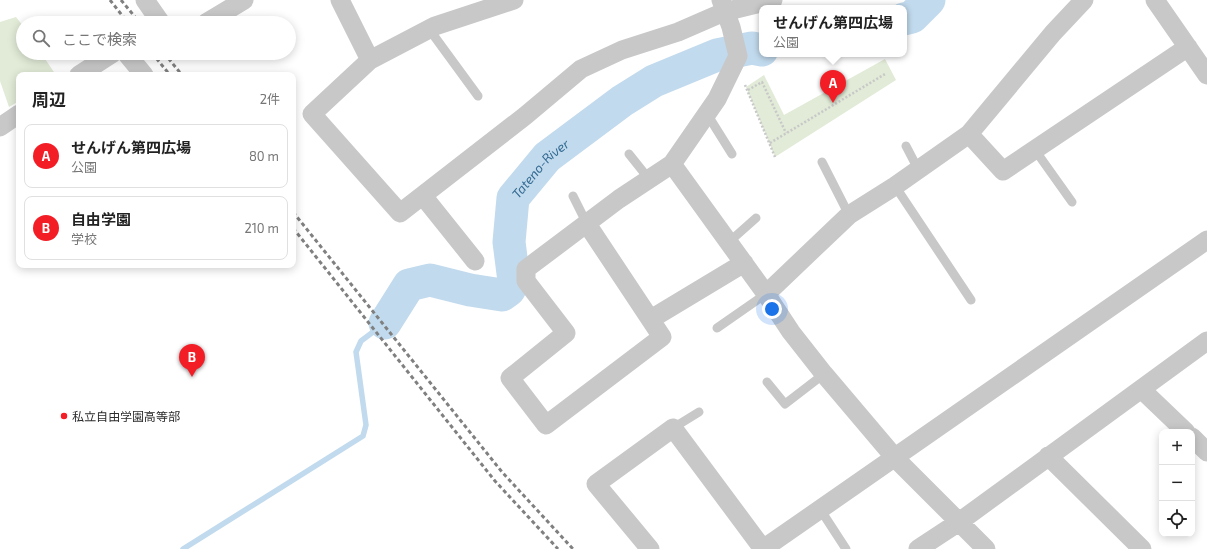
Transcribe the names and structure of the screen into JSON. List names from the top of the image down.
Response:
{
  "water": ["Tateno-River"],
  "places": ["私立自由学園高等部"],
  "page": {
    "popup": ["せんげん第四広場", "公園"],
    "search": "ここで検索",
    "pins": ["A", "B"],
    "heading": ["周辺", "2件"],
    "list": [
      {
        "mark": "A",
        "name": "せんげん第四広場",
        "note": "公園",
        "value": "80 m"
      },
      {
        "mark": "B",
        "name": "自由学園",
        "note": "学校",
        "value": "210 m"
      }
    ],
    "map_buttons": ["+", "−"]
  }
}
